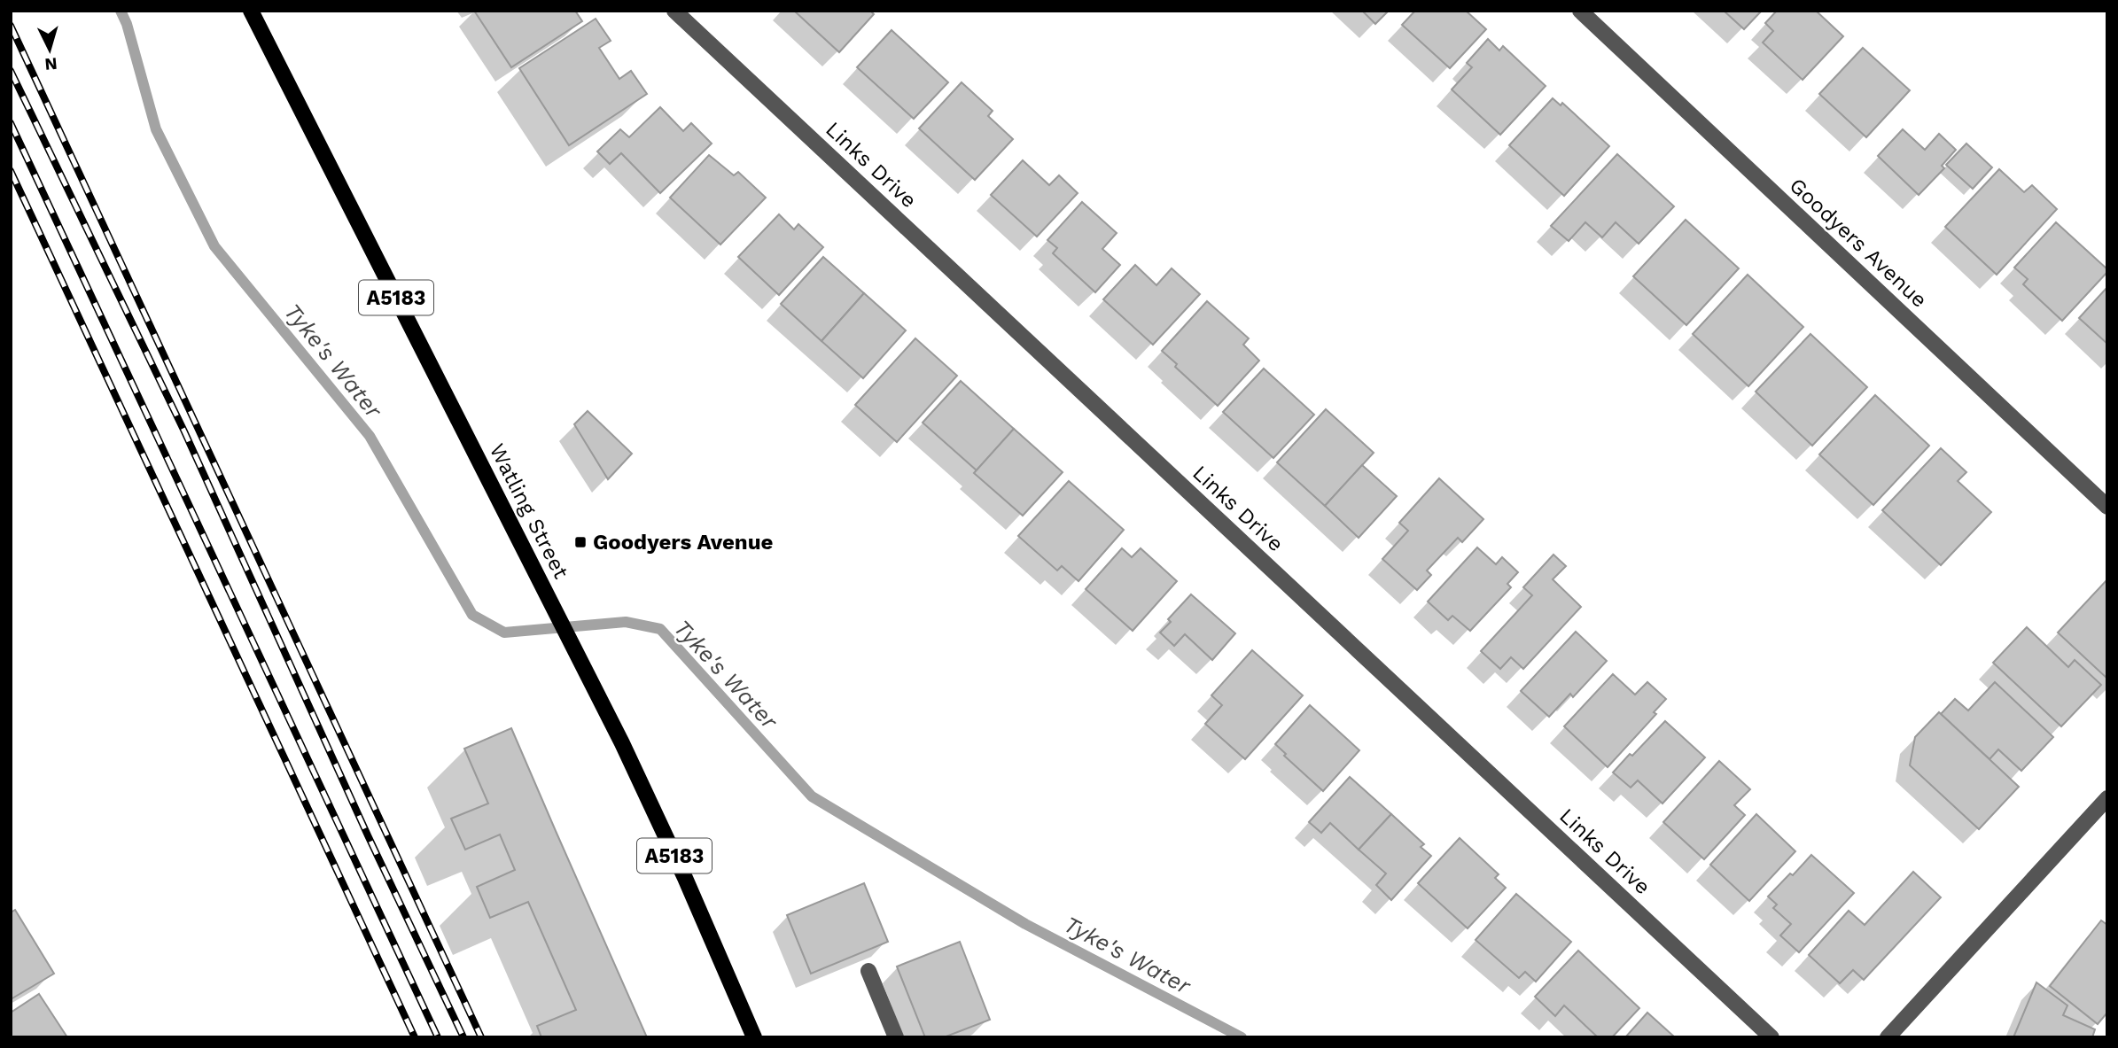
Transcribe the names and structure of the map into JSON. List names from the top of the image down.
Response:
{
  "streets": {
    "main road": ["A5183", "Watling Street"],
    "street": ["Links Drive", "Goodyers Avenue"]
  },
  "water": ["Tyke's Water"],
  "places": {
    "transit": ["Goodyers Avenue"]
  },
  "north": "bottom"
}
